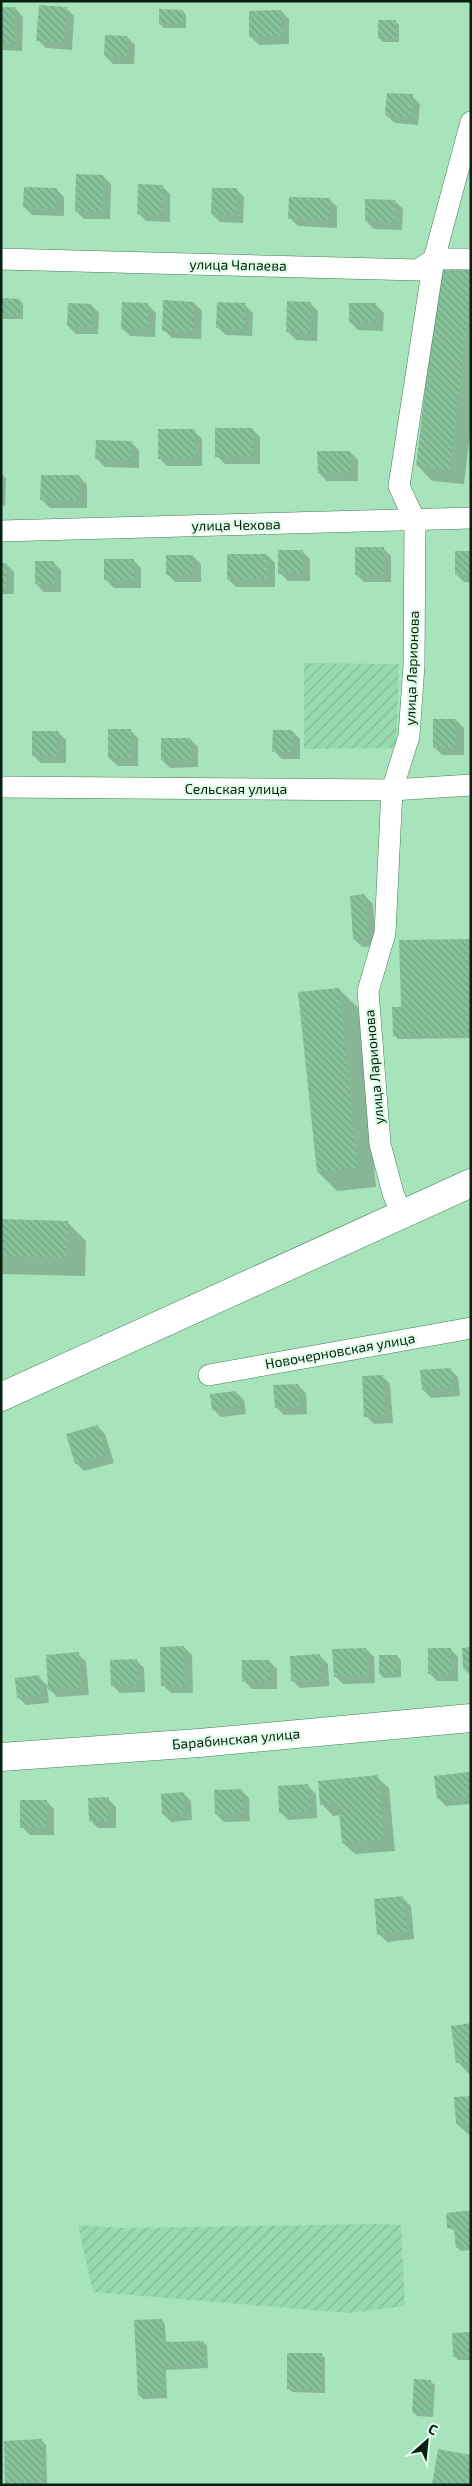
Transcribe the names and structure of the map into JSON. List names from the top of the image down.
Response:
{
  "streets": {
    "main road": ["Барабинская улица"],
    "street": [
      "улица Чапаева",
      "улица Чехова",
      "улица Ларионова",
      "Сельская улица",
      "Новочерновская улица"
    ]
  },
  "crossings": [
    ["улица Чапаева", "улица Ларионова"],
    ["улица Чехова", "улица Ларионова"],
    ["улица Ларионова", "Сельская улица"]
  ],
  "north": "top right"
}
